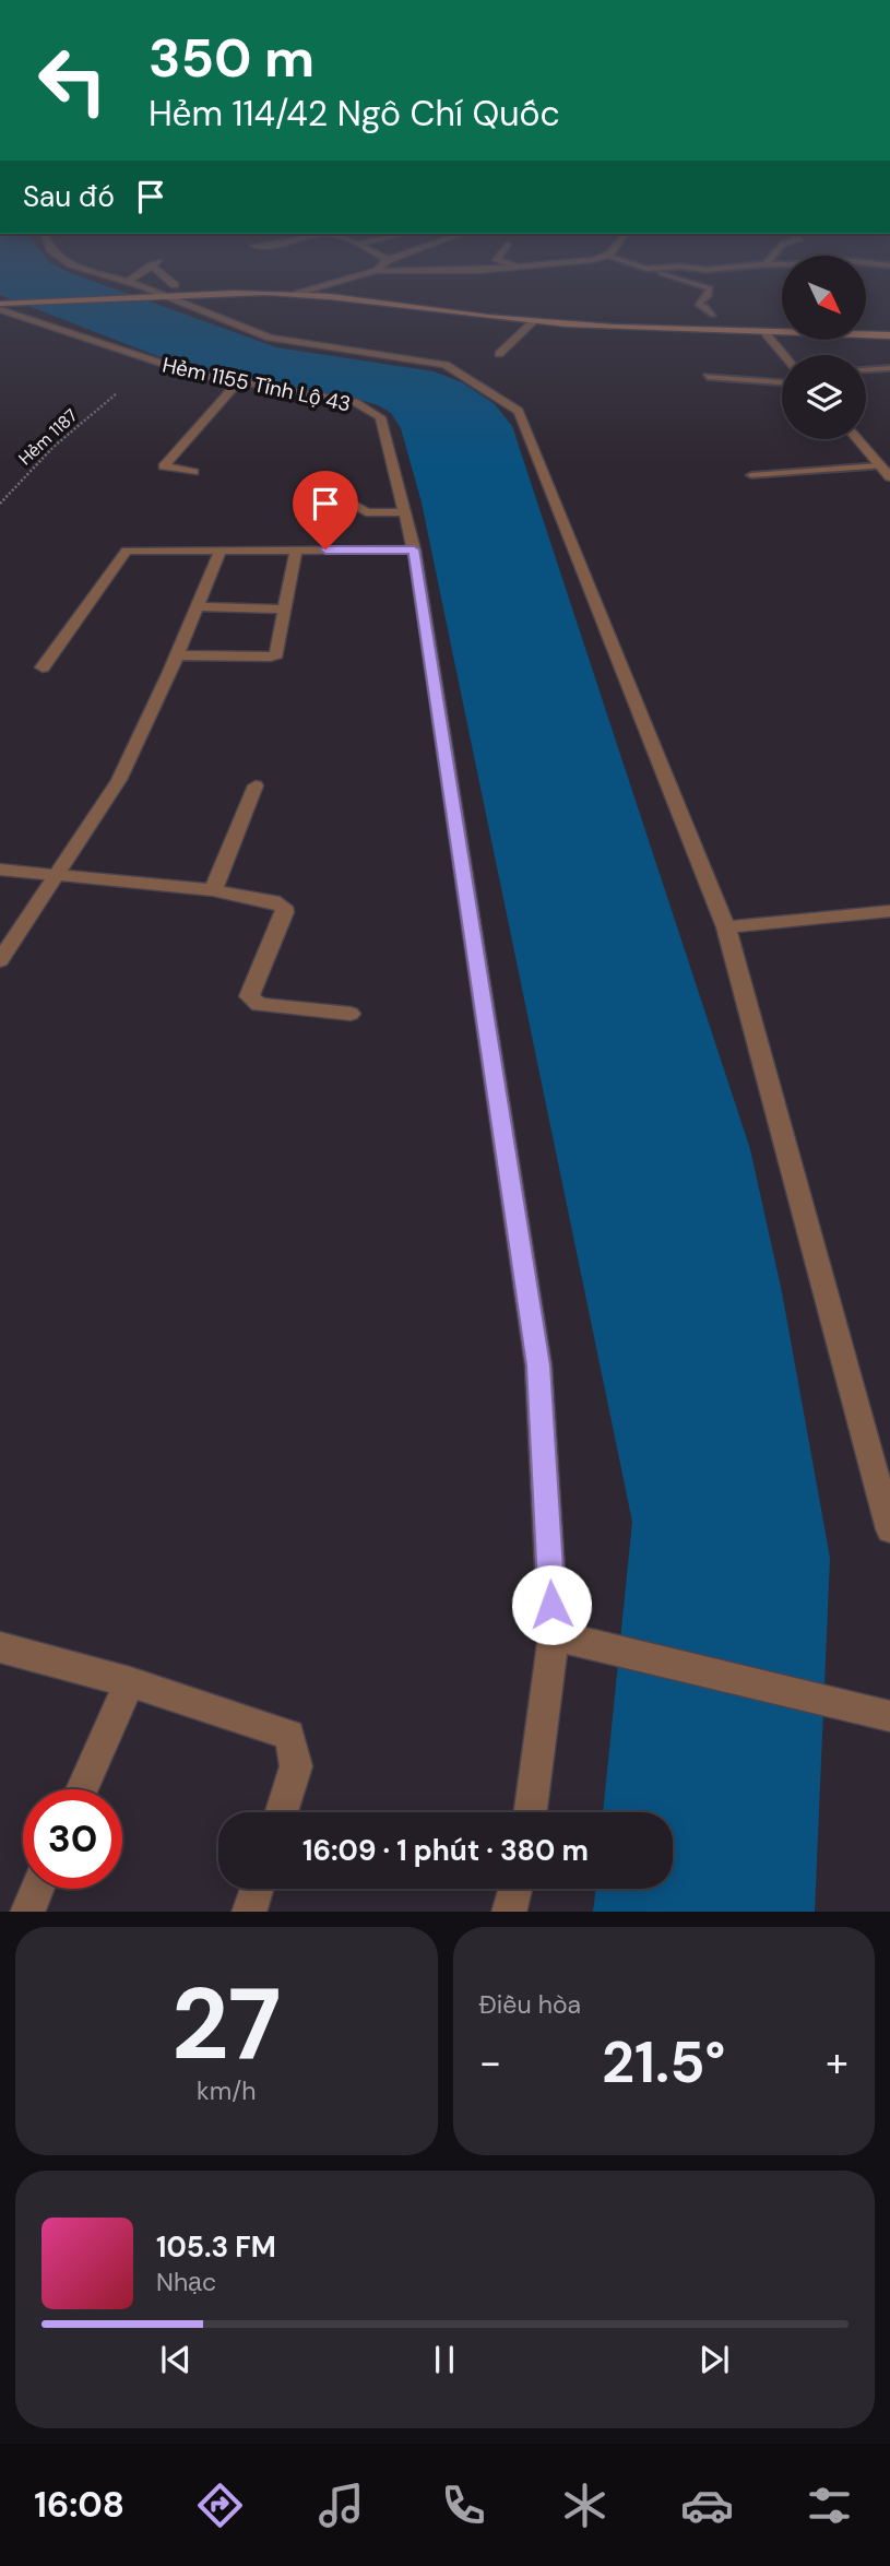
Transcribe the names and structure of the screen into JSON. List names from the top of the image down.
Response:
{
  "streets": {
    "street": ["Hẻm 1155 Tỉnh Lộ 43"],
    "path": ["Hẻm 1187"]
  },
  "north": "bottom right",
  "page": {
    "turn": ["350 m", "Hẻm 114/42 Ngô Chí Quốc"],
    "then": "Sau đó",
    "limit": "30",
    "trip": "16:09 · 1 phút · 380 m",
    "tile": [
      ["27", "km/h"],
      "Điều hòa"
    ],
    "heat": ["−", "21.5°", "+"],
    "song": ["105.3 FM", "Nhạc"],
    "tabs": "16:08"
  }
}
